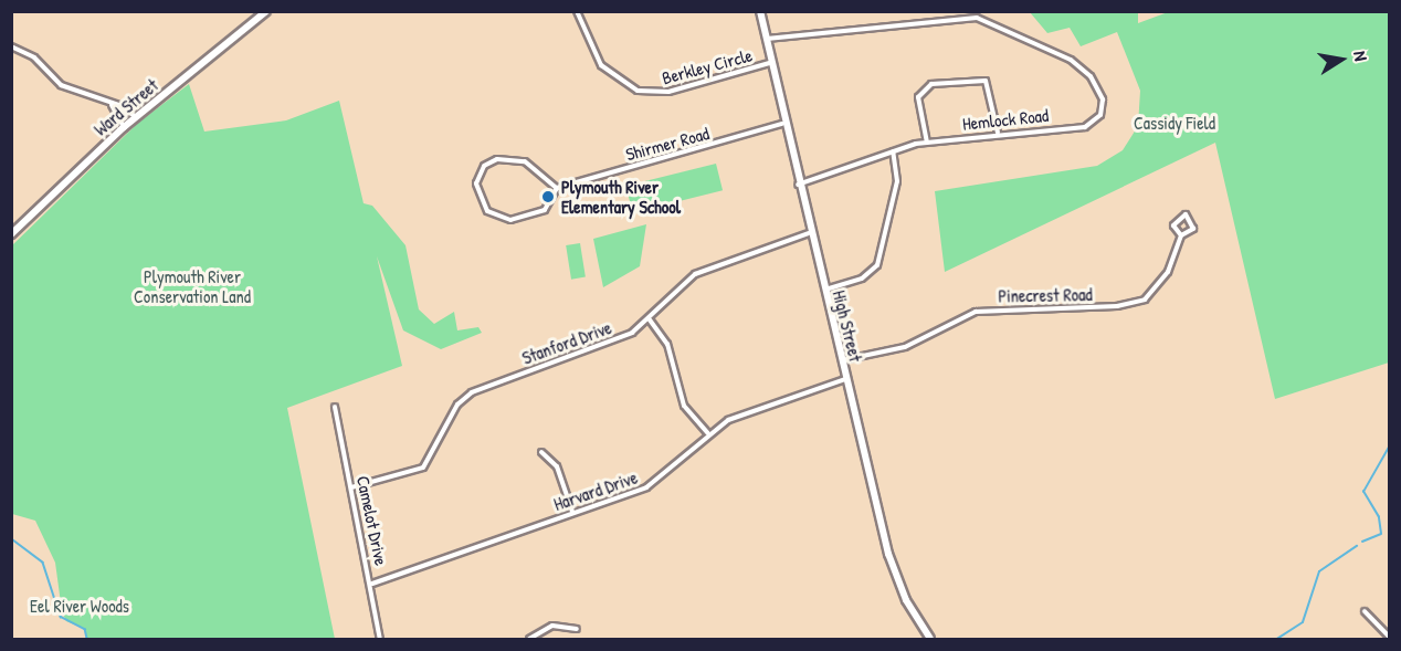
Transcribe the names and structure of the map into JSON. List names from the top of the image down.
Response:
{
  "streets": {
    "main road": ["Ward Street", "High Street"],
    "street": [
      "Berkley Circle",
      "Hemlock Road",
      "Shirmer Road",
      "Pinecrest Road",
      "Stanford Drive",
      "Harvard Drive",
      "Camelot Drive"
    ]
  },
  "crossings": [
    ["Berkley Circle", "High Street"],
    ["Hemlock Road", "High Street"],
    ["Shirmer Road", "High Street"],
    ["Pinecrest Road", "High Street"],
    ["High Street", "Stanford Drive"],
    ["High Street", "Harvard Drive"],
    ["Stanford Drive", "Camelot Drive"],
    ["Harvard Drive", "Camelot Drive"]
  ],
  "parks": ["Cassidy Field", "Plymouth River Conservation Land", "Eel River Woods"],
  "places": ["Plymouth River Elementary School"],
  "north": "right"
}
